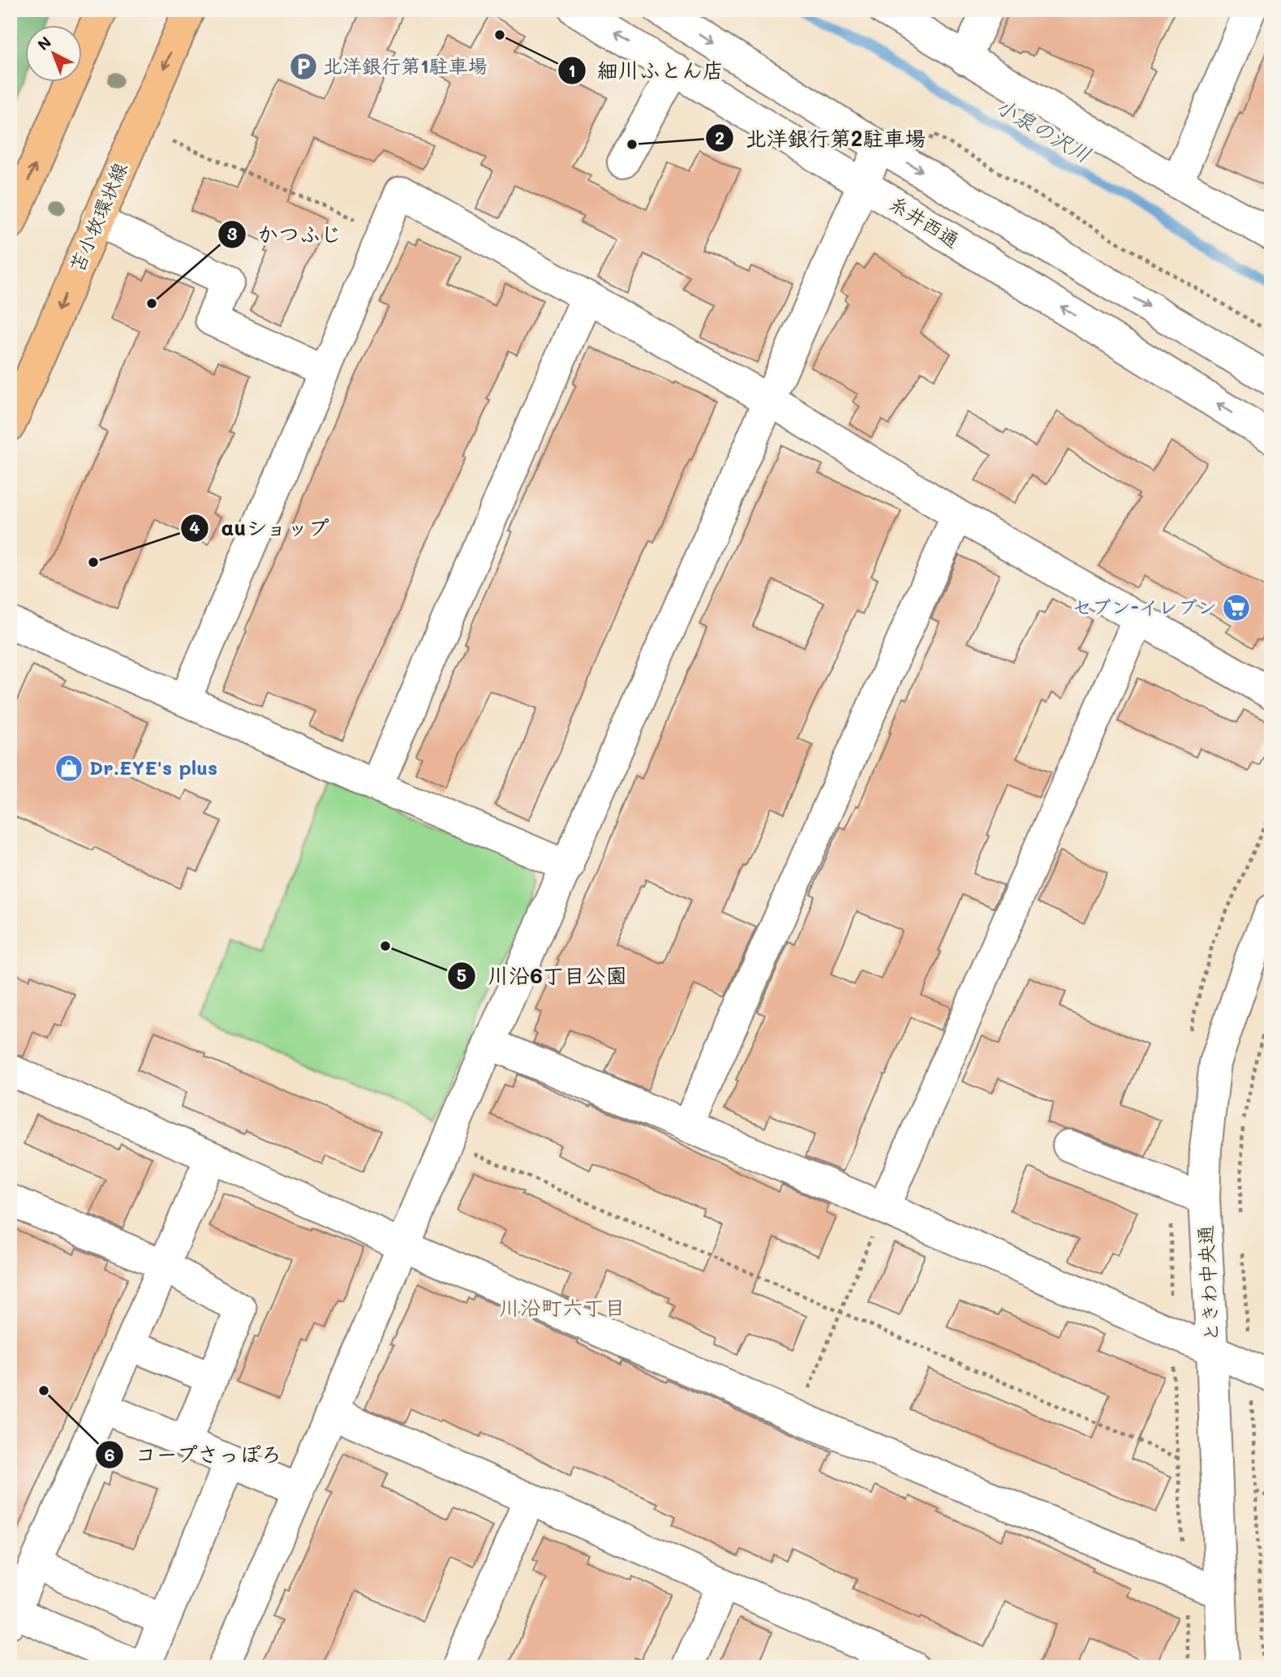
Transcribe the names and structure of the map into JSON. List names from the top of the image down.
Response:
{
  "streets": {
    "main road": ["苫小牧環状線"],
    "street": ["糸井西通", "ときわ中央通"]
  },
  "districts": ["川沿町六丁目"],
  "water": ["小泉の沢川"],
  "places": {
    "other": [
      "細川ふとん店",
      "北洋銀行第2駐車場",
      "かつふじ",
      "auショップ",
      "川沿6丁目公園",
      "コープさっぽろ"
    ],
    "parking": ["北洋銀行第1駐車場"],
    "supermarket": ["セブン-イレブン"],
    "shop": ["Dr.EYE's plus"]
  },
  "north": "top left"
}
